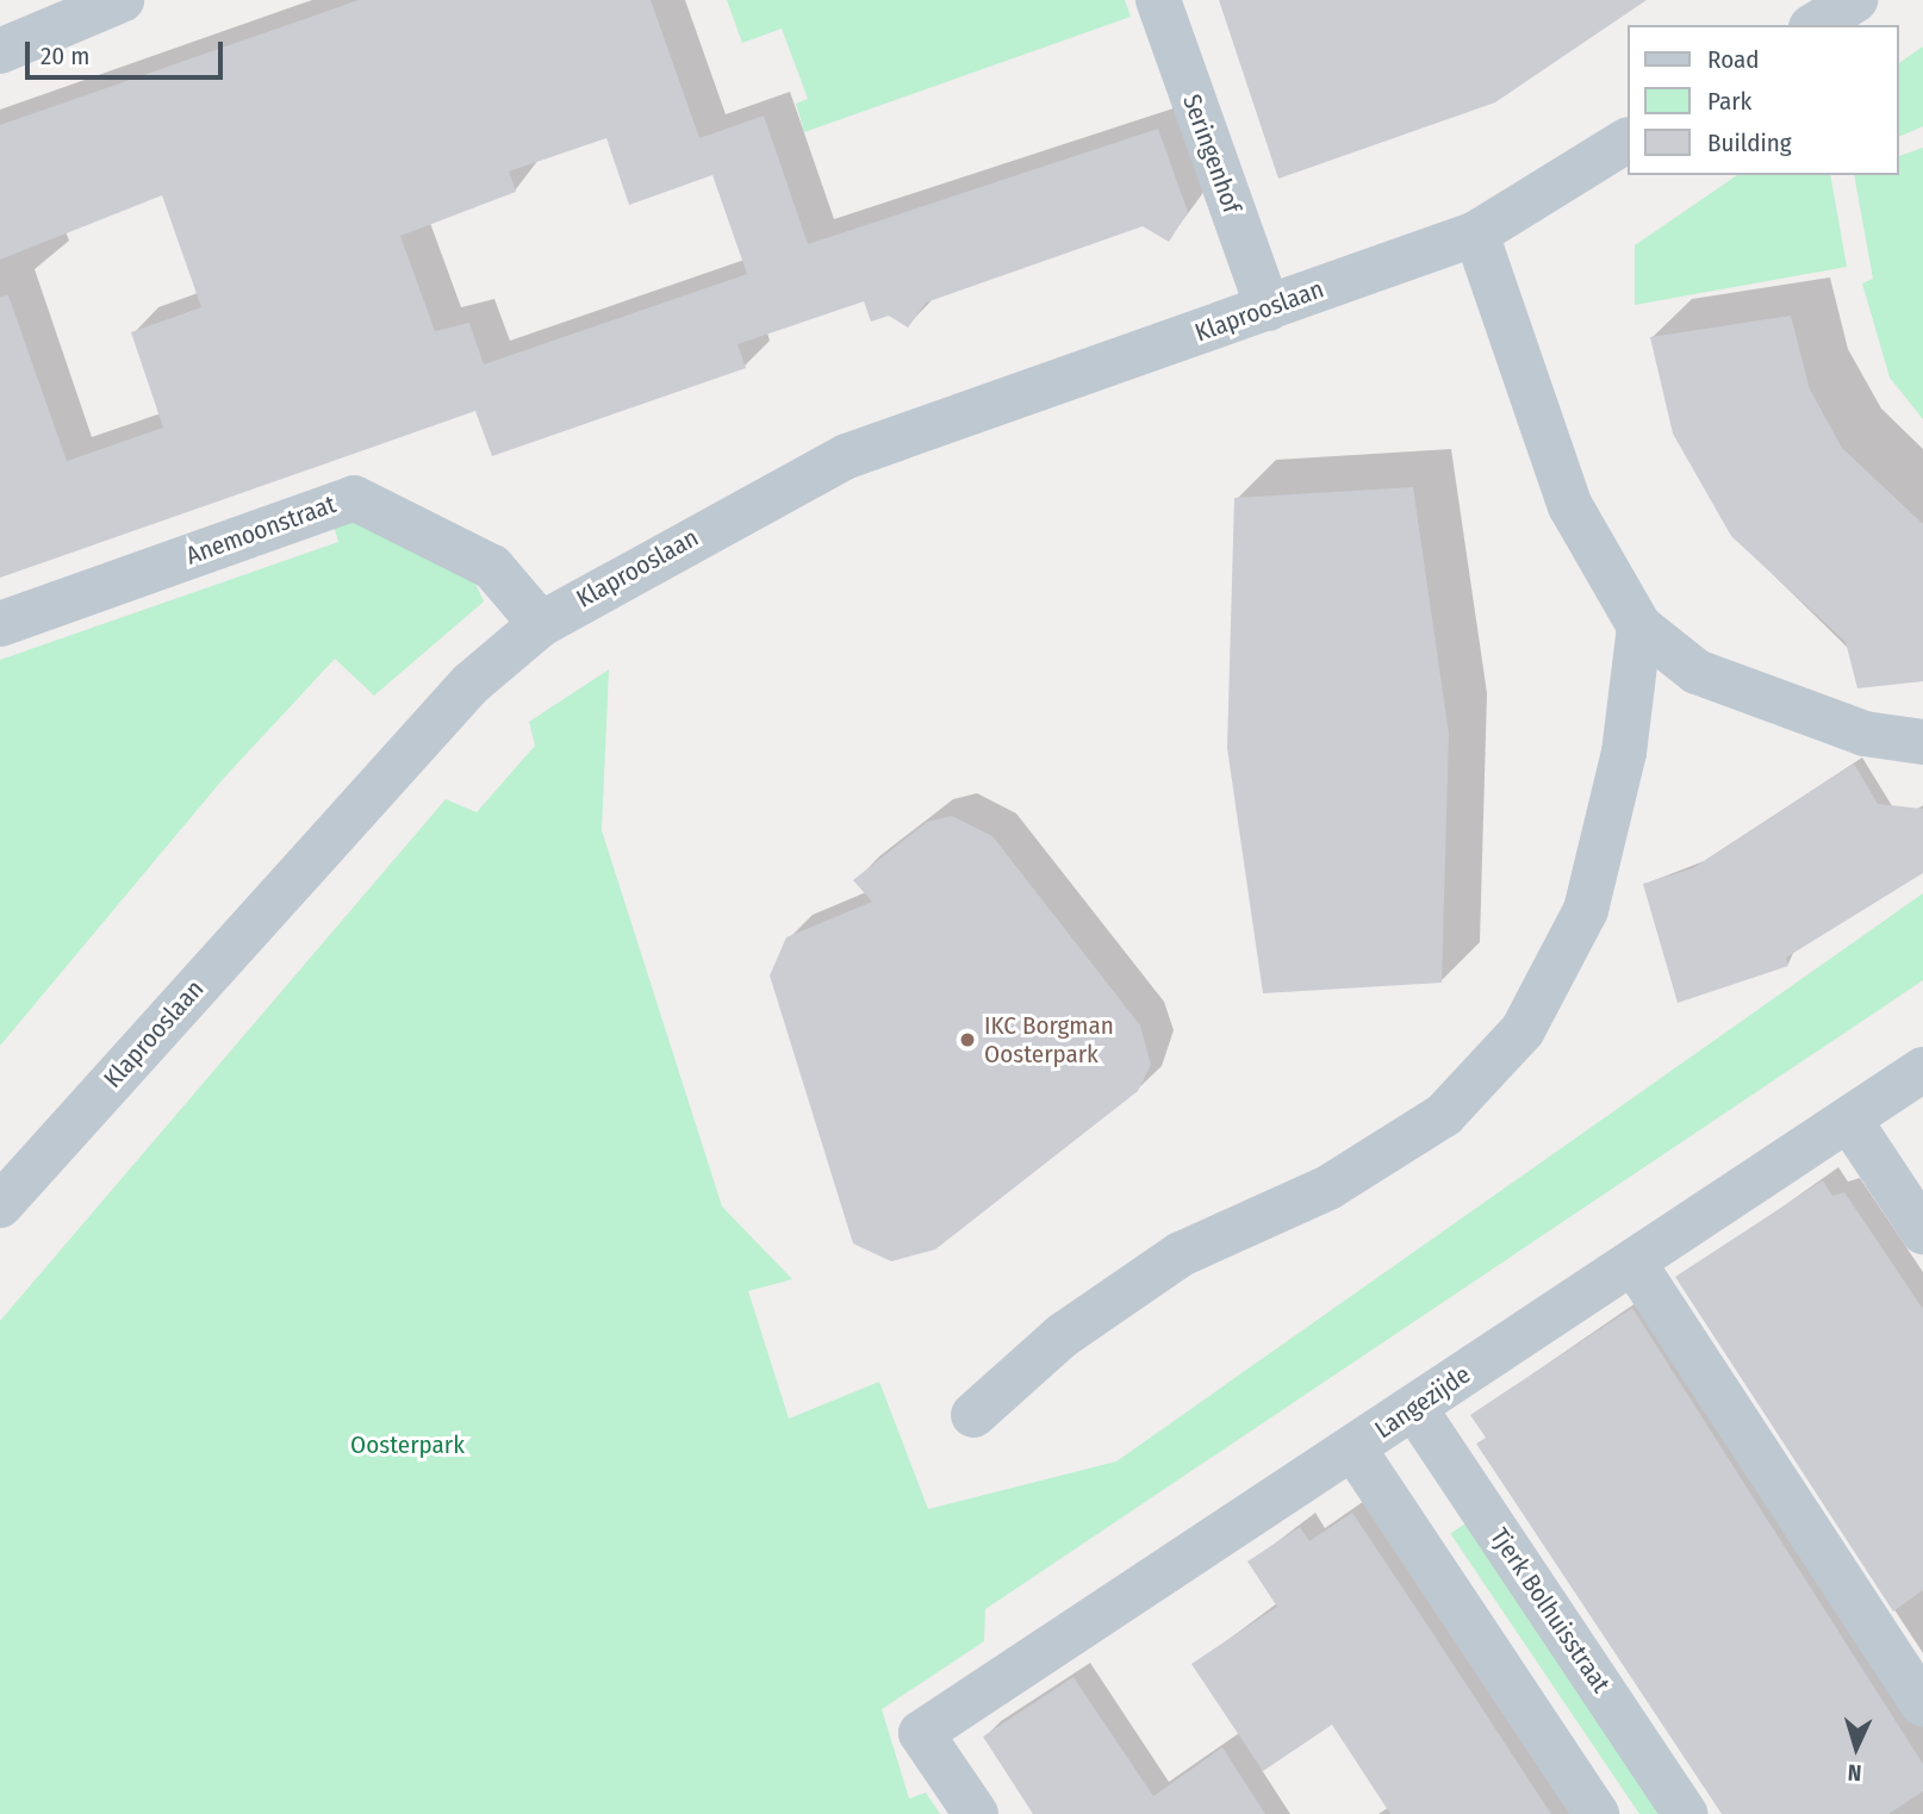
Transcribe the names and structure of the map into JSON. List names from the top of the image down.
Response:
{
  "streets": {
    "street": [
      "Seringenhof",
      "Klaprooslaan",
      "Anemoonstraat",
      "Langezijde",
      "Tjerk Bolhuisstraat"
    ]
  },
  "crossings": [
    ["Seringenhof", "Klaprooslaan"],
    ["Klaprooslaan", "Anemoonstraat"],
    ["Langezijde", "Tjerk Bolhuisstraat"]
  ],
  "parks": ["Oosterpark"],
  "places": ["IKC Borgman Oosterpark"],
  "legend": ["Road", "Park", "Building"],
  "scale_bar": "20 m",
  "north": "bottom"
}
